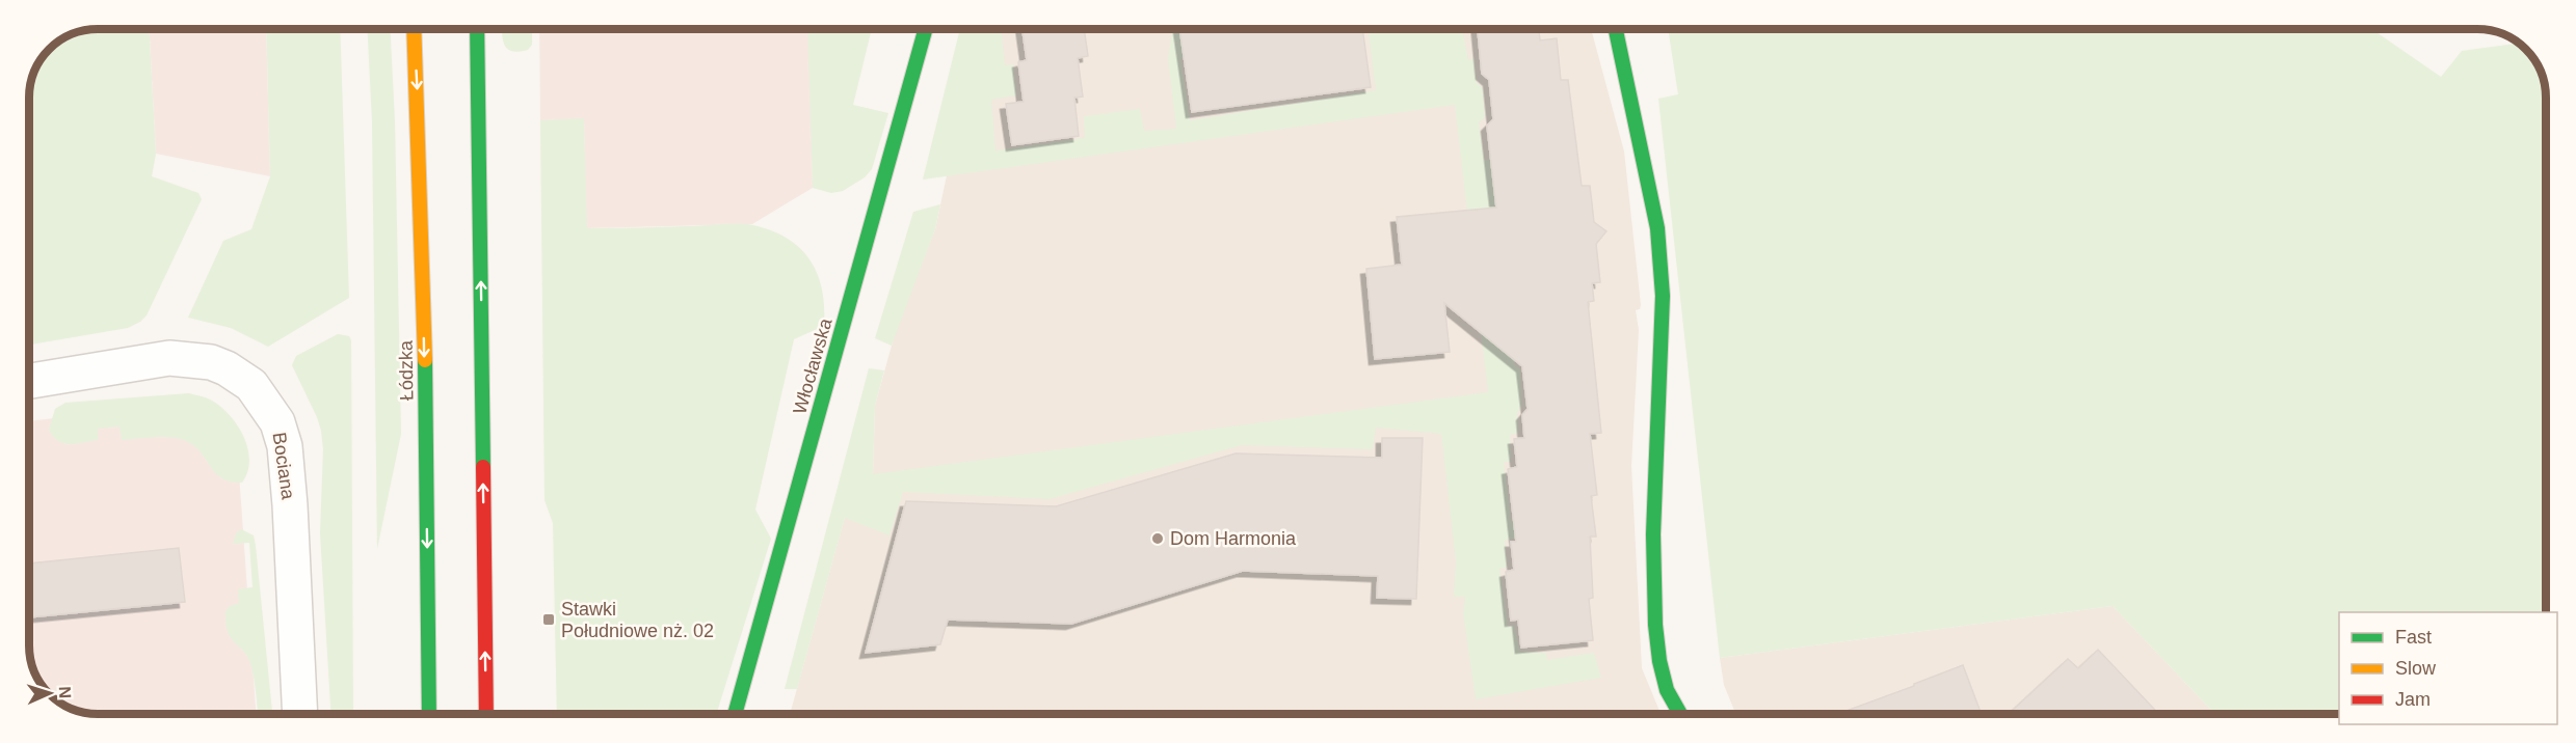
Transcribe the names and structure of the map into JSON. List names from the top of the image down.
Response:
{
  "streets": {
    "street": ["Włocławska", "Łódzka", "Bociana"]
  },
  "places": {
    "other": ["Dom Harmonia"],
    "transit": ["Stawki Południowe nż. 02"]
  },
  "legend": ["Fast", "Slow", "Jam"],
  "north": "right"
}
